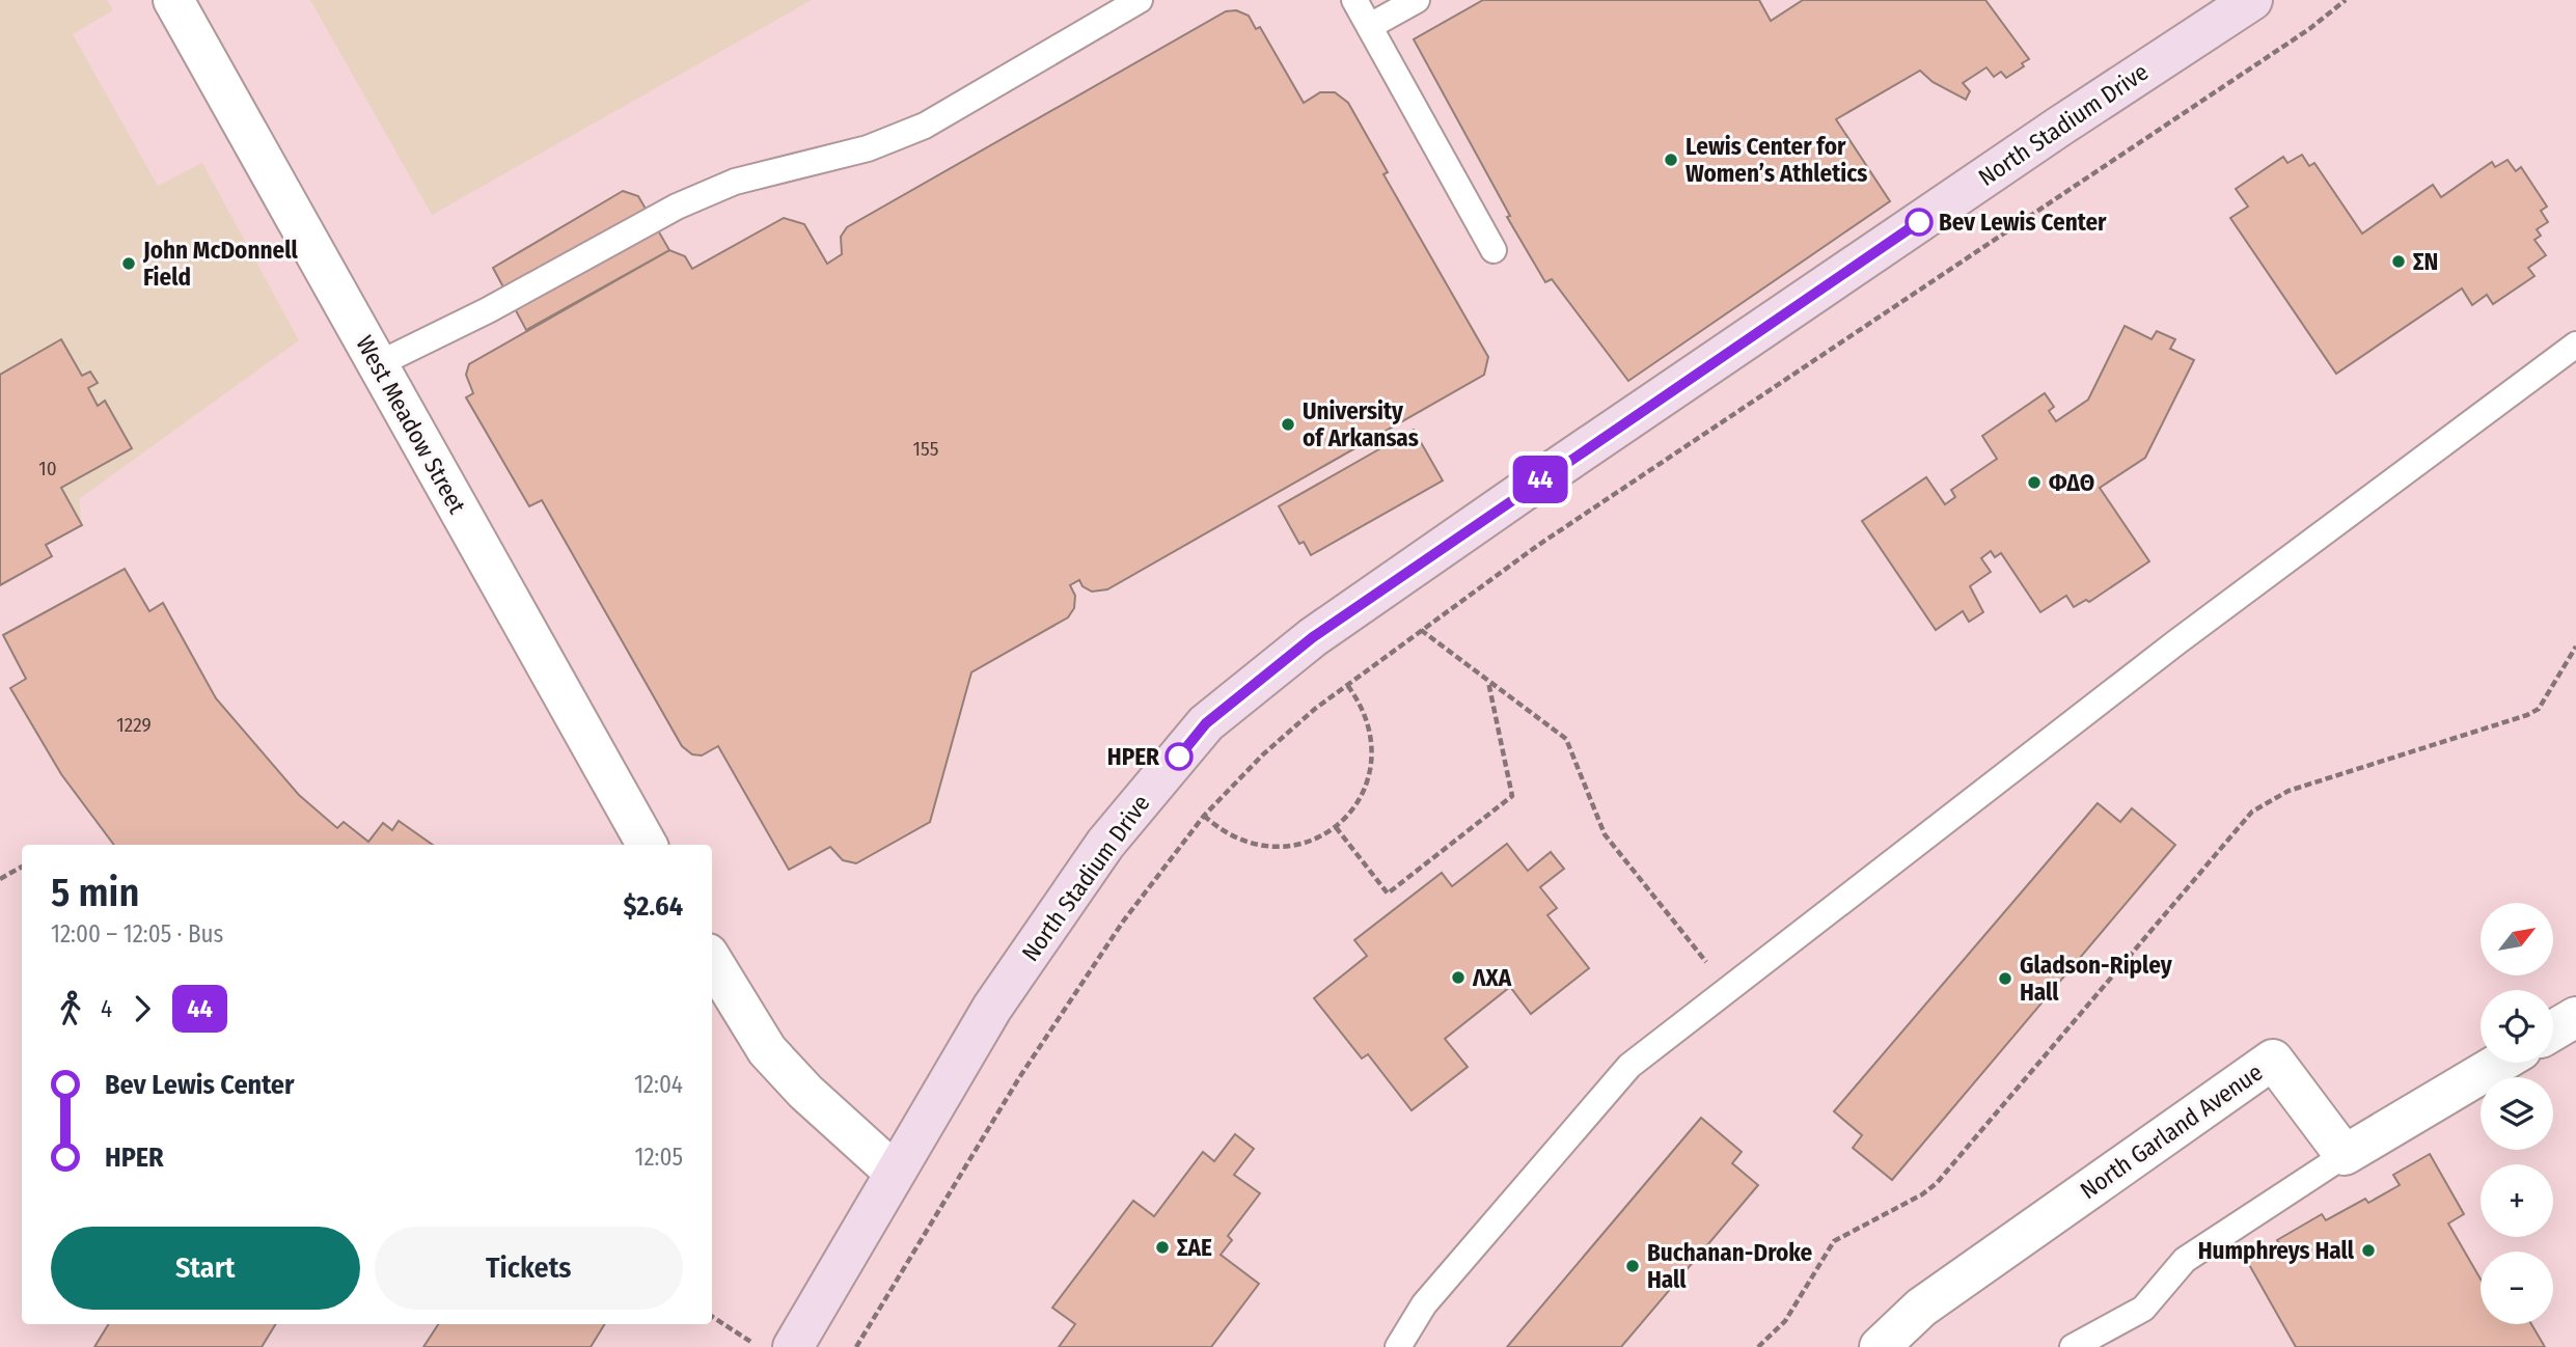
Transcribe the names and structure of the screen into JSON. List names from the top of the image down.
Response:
{
  "streets": {
    "street": ["North Stadium Drive", "West Meadow Street", "North Garland Avenue"]
  },
  "places": [
    "Lewis Center for Women’s Athletics",
    "Bev Lewis Center",
    "ΣΝ",
    "John McDonnell Field",
    "University of Arkansas",
    "ΦΔΘ",
    "HPER",
    "ΛΧΑ",
    "Gladson-Ripley Hall",
    "ΣΑΕ",
    "Humphreys Hall",
    "Buchanan-Droke Hall"
  ],
  "lines": ["bus line 44"],
  "house_numbers": ["155", "10", "1229"],
  "north": "top right",
  "page": {
    "on_map": "44",
    "heading": ["5 min", "12:00 – 12:05 · Bus", "$2.64"],
    "map_buttons": ["+", "−"],
    "legs": ["4", "44"],
    "list": [
      {
        "name": "Bev Lewis Center",
        "value": "12:04"
      },
      {
        "name": "HPER",
        "value": "12:05"
      }
    ],
    "buttons": ["Start", "Tickets"]
  }
}
